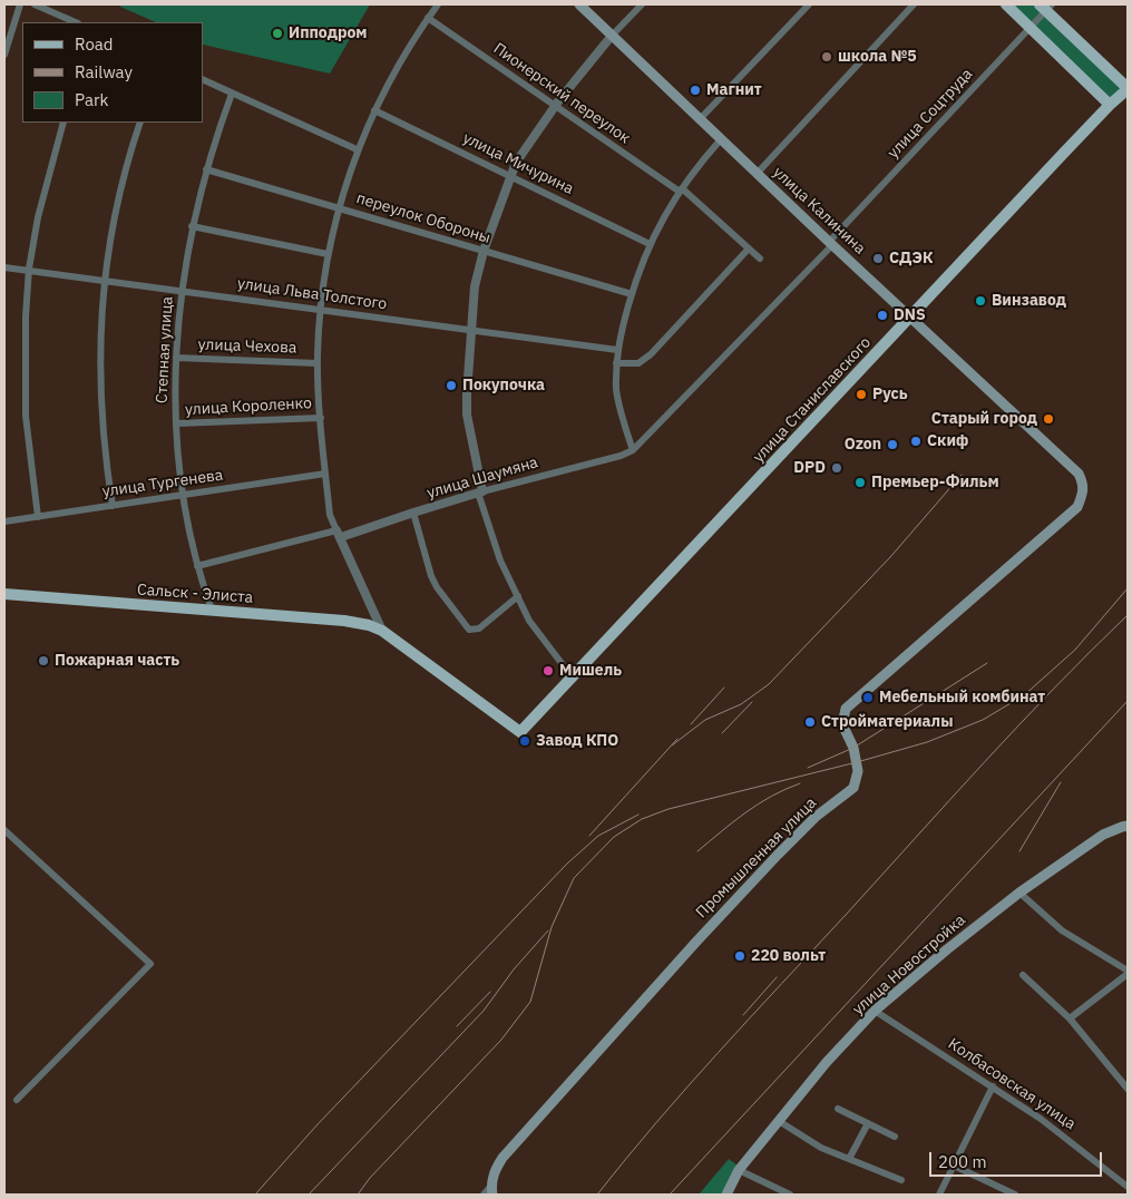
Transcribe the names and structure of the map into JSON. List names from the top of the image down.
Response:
{
  "streets": {
    "main road": [
      "улица Калинина",
      "улица Станиславского",
      "Сальск - Элиста",
      "Промышленная улица",
      "улица Новостройка"
    ],
    "street": [
      "Пионерский переулок",
      "улица Соцтруда",
      "улица Мичурина",
      "переулок Обороны",
      "улица Льва Толстого",
      "улица Чехова",
      "Степная улица",
      "улица Короленко",
      "улица Шаумяна",
      "улица Тургенева",
      "Колбасовская улица"
    ]
  },
  "crossings": [
    ["улица Соцтруда", "улица Калинина"],
    ["улица Соцтруда", "улица Шаумяна"],
    ["улица Калинина", "улица Станиславского"],
    ["улица Калинина", "Промышленная улица"],
    ["переулок Обороны", "Степная улица"],
    ["улица Льва Толстого", "Степная улица"],
    ["улица Чехова", "Степная улица"],
    ["Степная улица", "улица Короленко"],
    ["Степная улица", "улица Шаумяна"],
    ["Степная улица", "улица Тургенева"],
    ["Степная улица", "Сальск - Элиста"],
    ["улица Станиславского", "Сальск - Элиста"],
    ["улица Новостройка", "Колбасовская улица"]
  ],
  "places": [
    "Ипподром",
    "школа №5",
    "Магнит",
    "СДЭК",
    "Винзавод",
    "DNS",
    "Покупочка",
    "Русь",
    "Старый город",
    "Скиф",
    "Ozon",
    "DPD",
    "Премьер-Фильм",
    "Пожарная часть",
    "Мишель",
    "Мебельный комбинат",
    "Стройматериалы",
    "Завод КПО",
    "220 вольт"
  ],
  "legend": ["Road", "Railway", "Park"],
  "scale_bar": "200 m"
}
